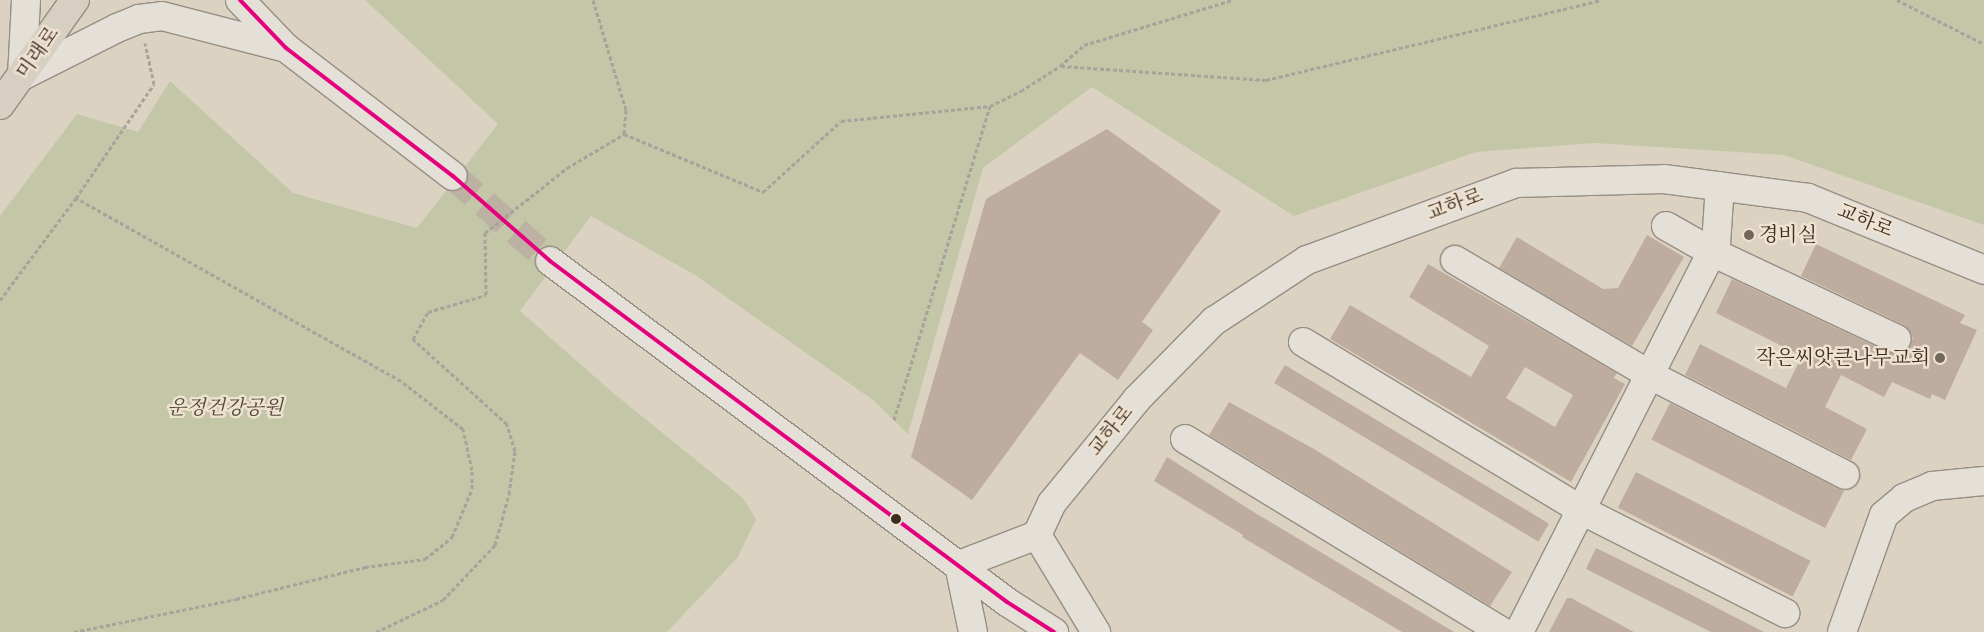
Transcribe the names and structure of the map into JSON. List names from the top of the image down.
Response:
{
  "streets": {
    "main road": ["미래로"],
    "street": ["교하로"]
  },
  "parks": ["운정건강공원"],
  "places": ["경비실", "작은씨앗큰나무교회"]
}
